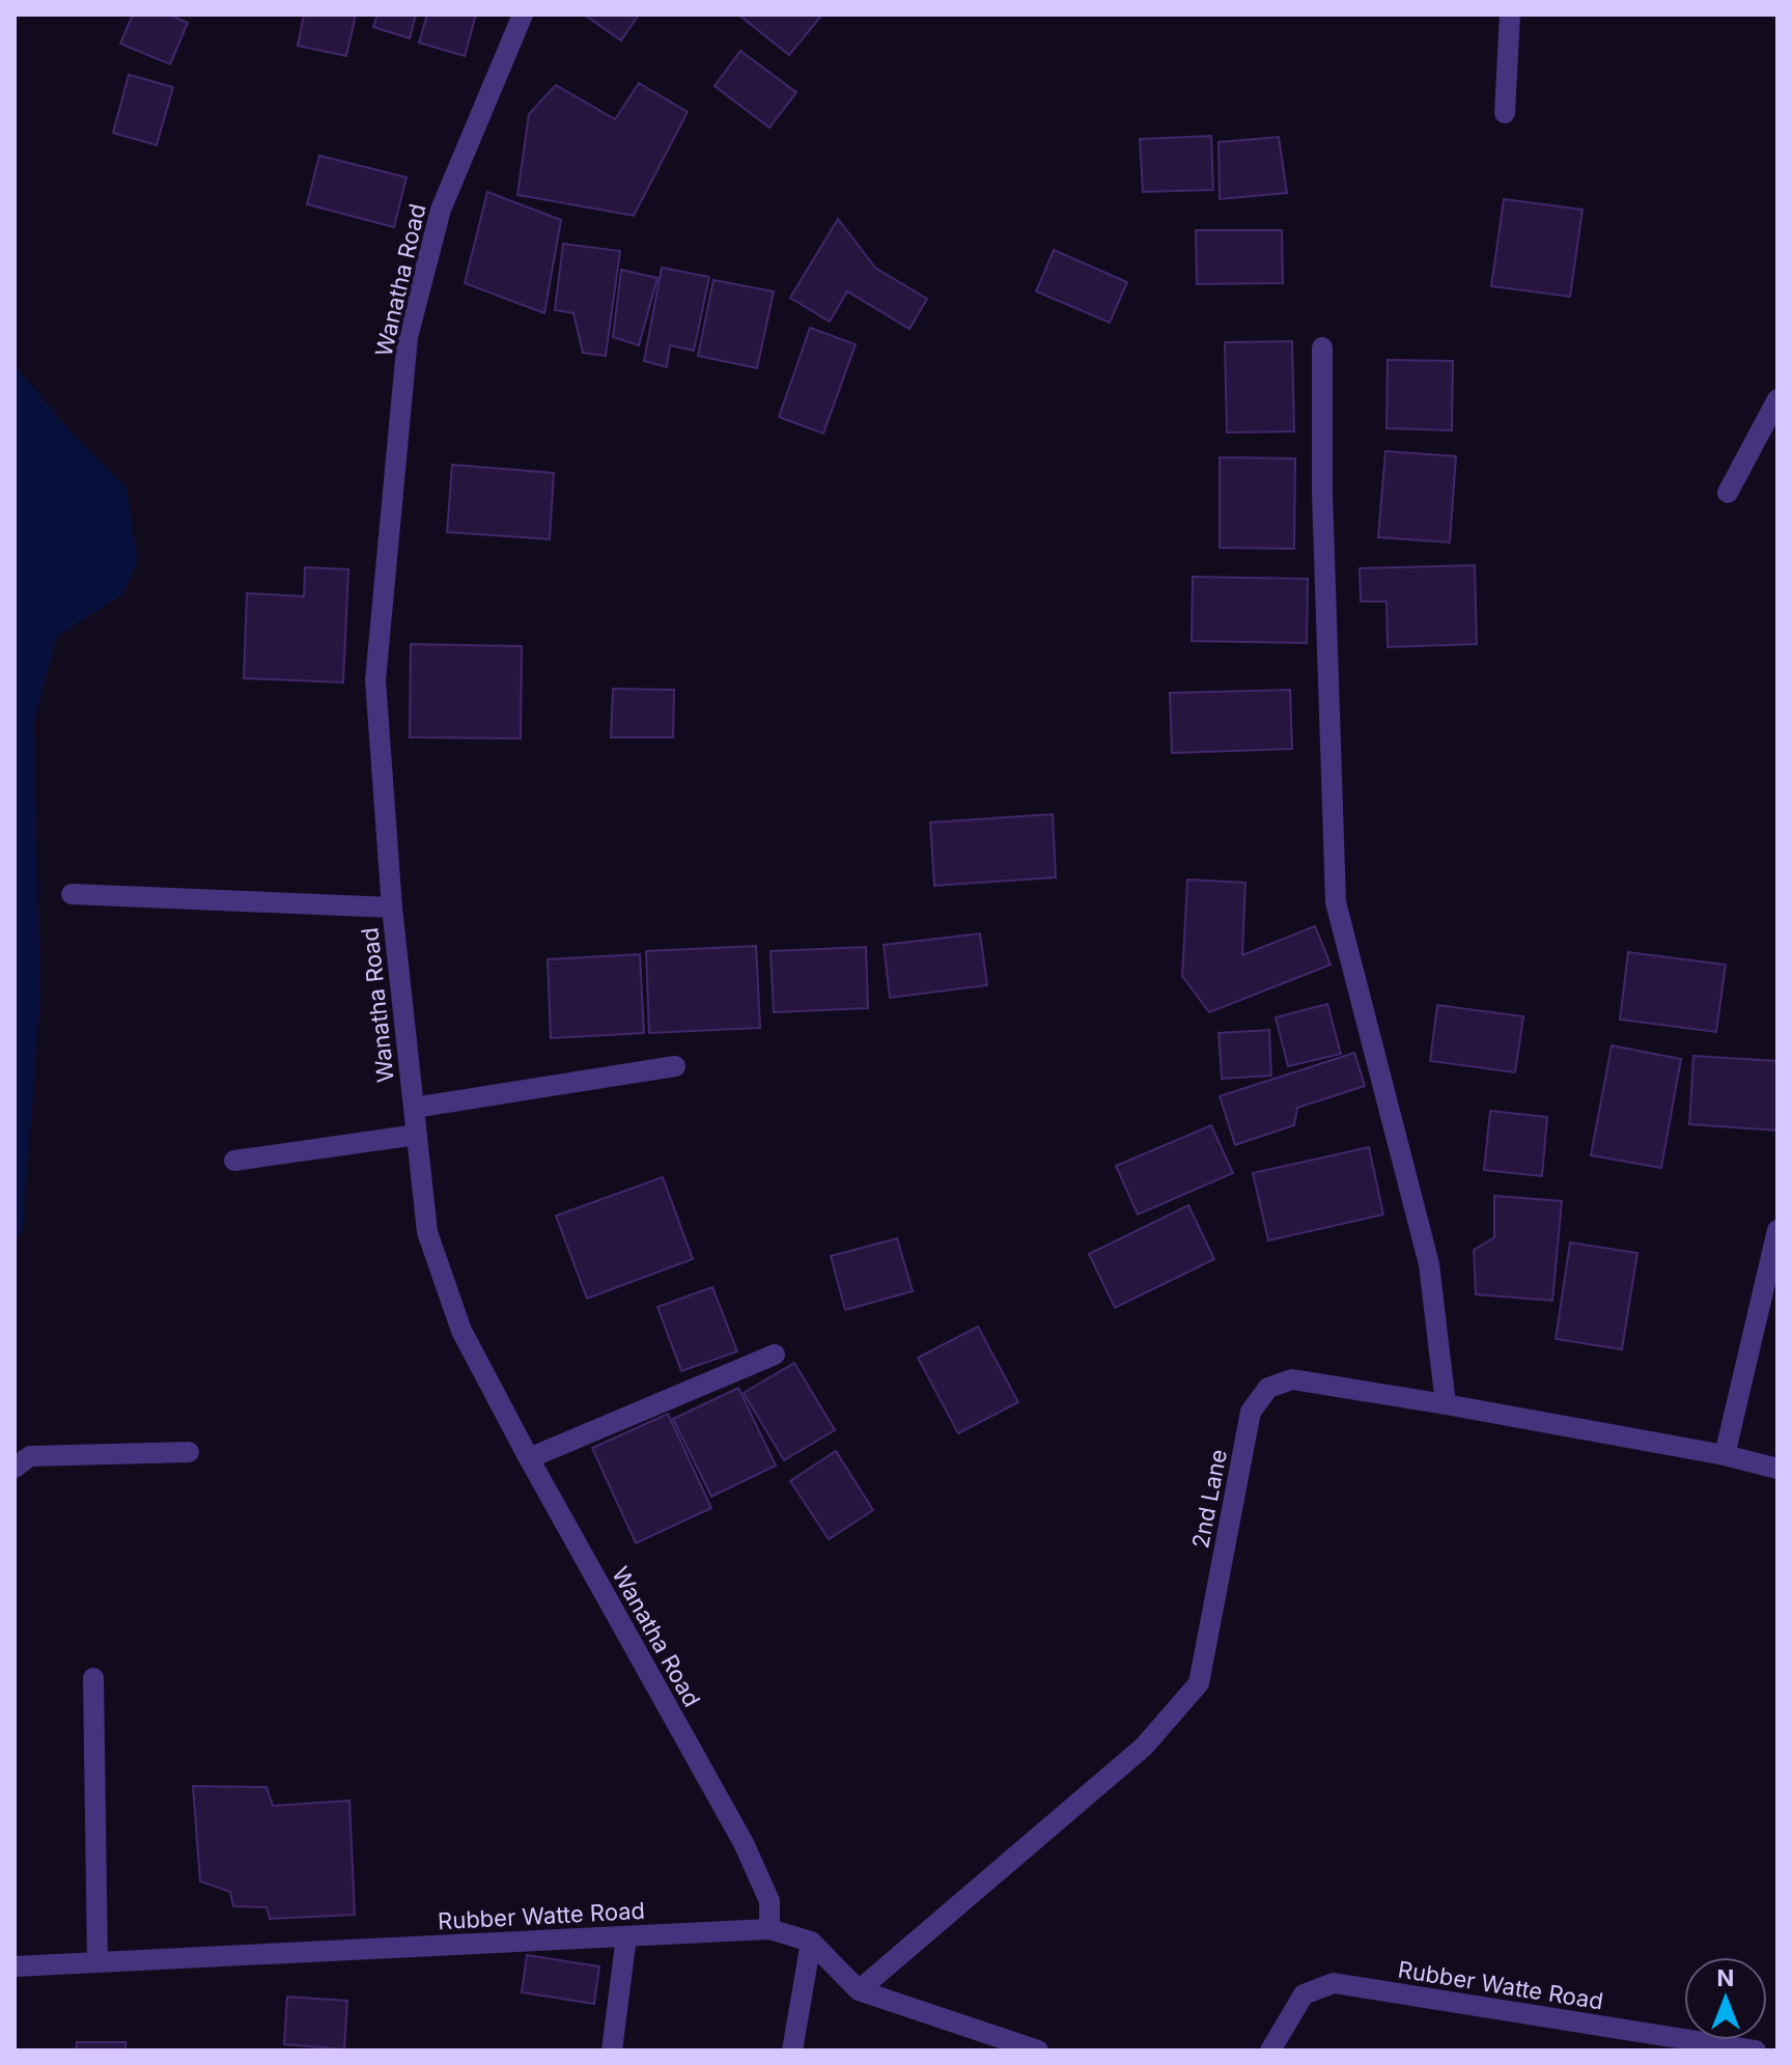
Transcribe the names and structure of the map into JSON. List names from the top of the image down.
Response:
{
  "streets": {
    "street": ["Wanatha Road", "2nd Lane", "Rubber Watte Road"]
  },
  "crossings": [
    ["Wanatha Road", "Rubber Watte Road"],
    ["2nd Lane", "Rubber Watte Road"]
  ],
  "north": "top"
}
